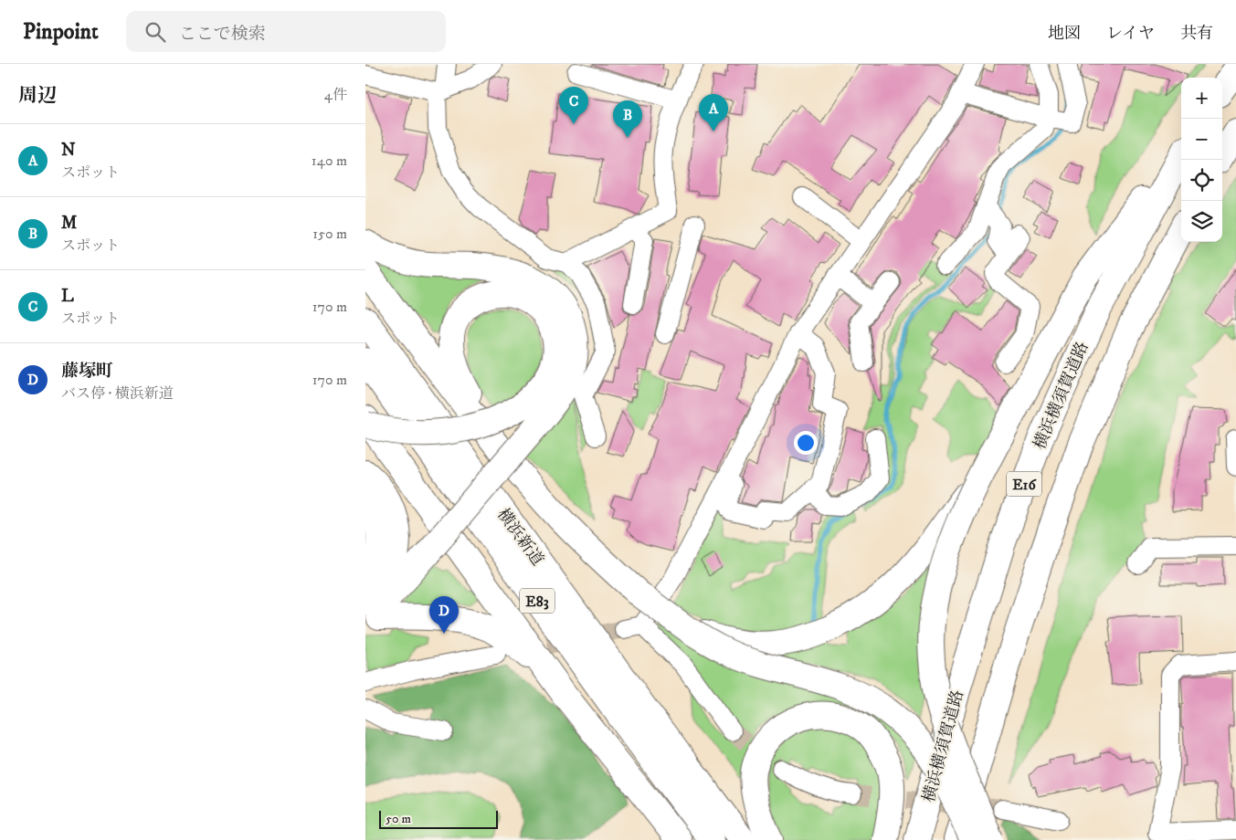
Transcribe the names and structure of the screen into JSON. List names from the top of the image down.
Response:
{
  "streets": {
    "highway": [
      "横浜横須賀道路",
      "E16",
      "横浜新道",
      "E83"
    ]
  },
  "scale_bar": "50 m",
  "page": {
    "header": "Pinpoint",
    "search": "ここで検索",
    "nav": ["地図", "レイヤ", "共有"],
    "heading": ["周辺", "4件"],
    "map_buttons": ["+", "−"],
    "pins": [
      "C",
      "A",
      "B",
      "D"
    ],
    "list": [
      {
        "mark": "A",
        "name": "N",
        "note": "スポット",
        "value": "140 m"
      },
      {
        "mark": "B",
        "name": "M",
        "note": "スポット",
        "value": "150 m"
      },
      {
        "mark": "C",
        "name": "L",
        "note": "スポット",
        "value": "170 m"
      },
      {
        "mark": "D",
        "name": "藤塚町",
        "note": "バス停 · 横浜新道",
        "value": "170 m"
      }
    ],
    "scale": "50 m"
  }
}
